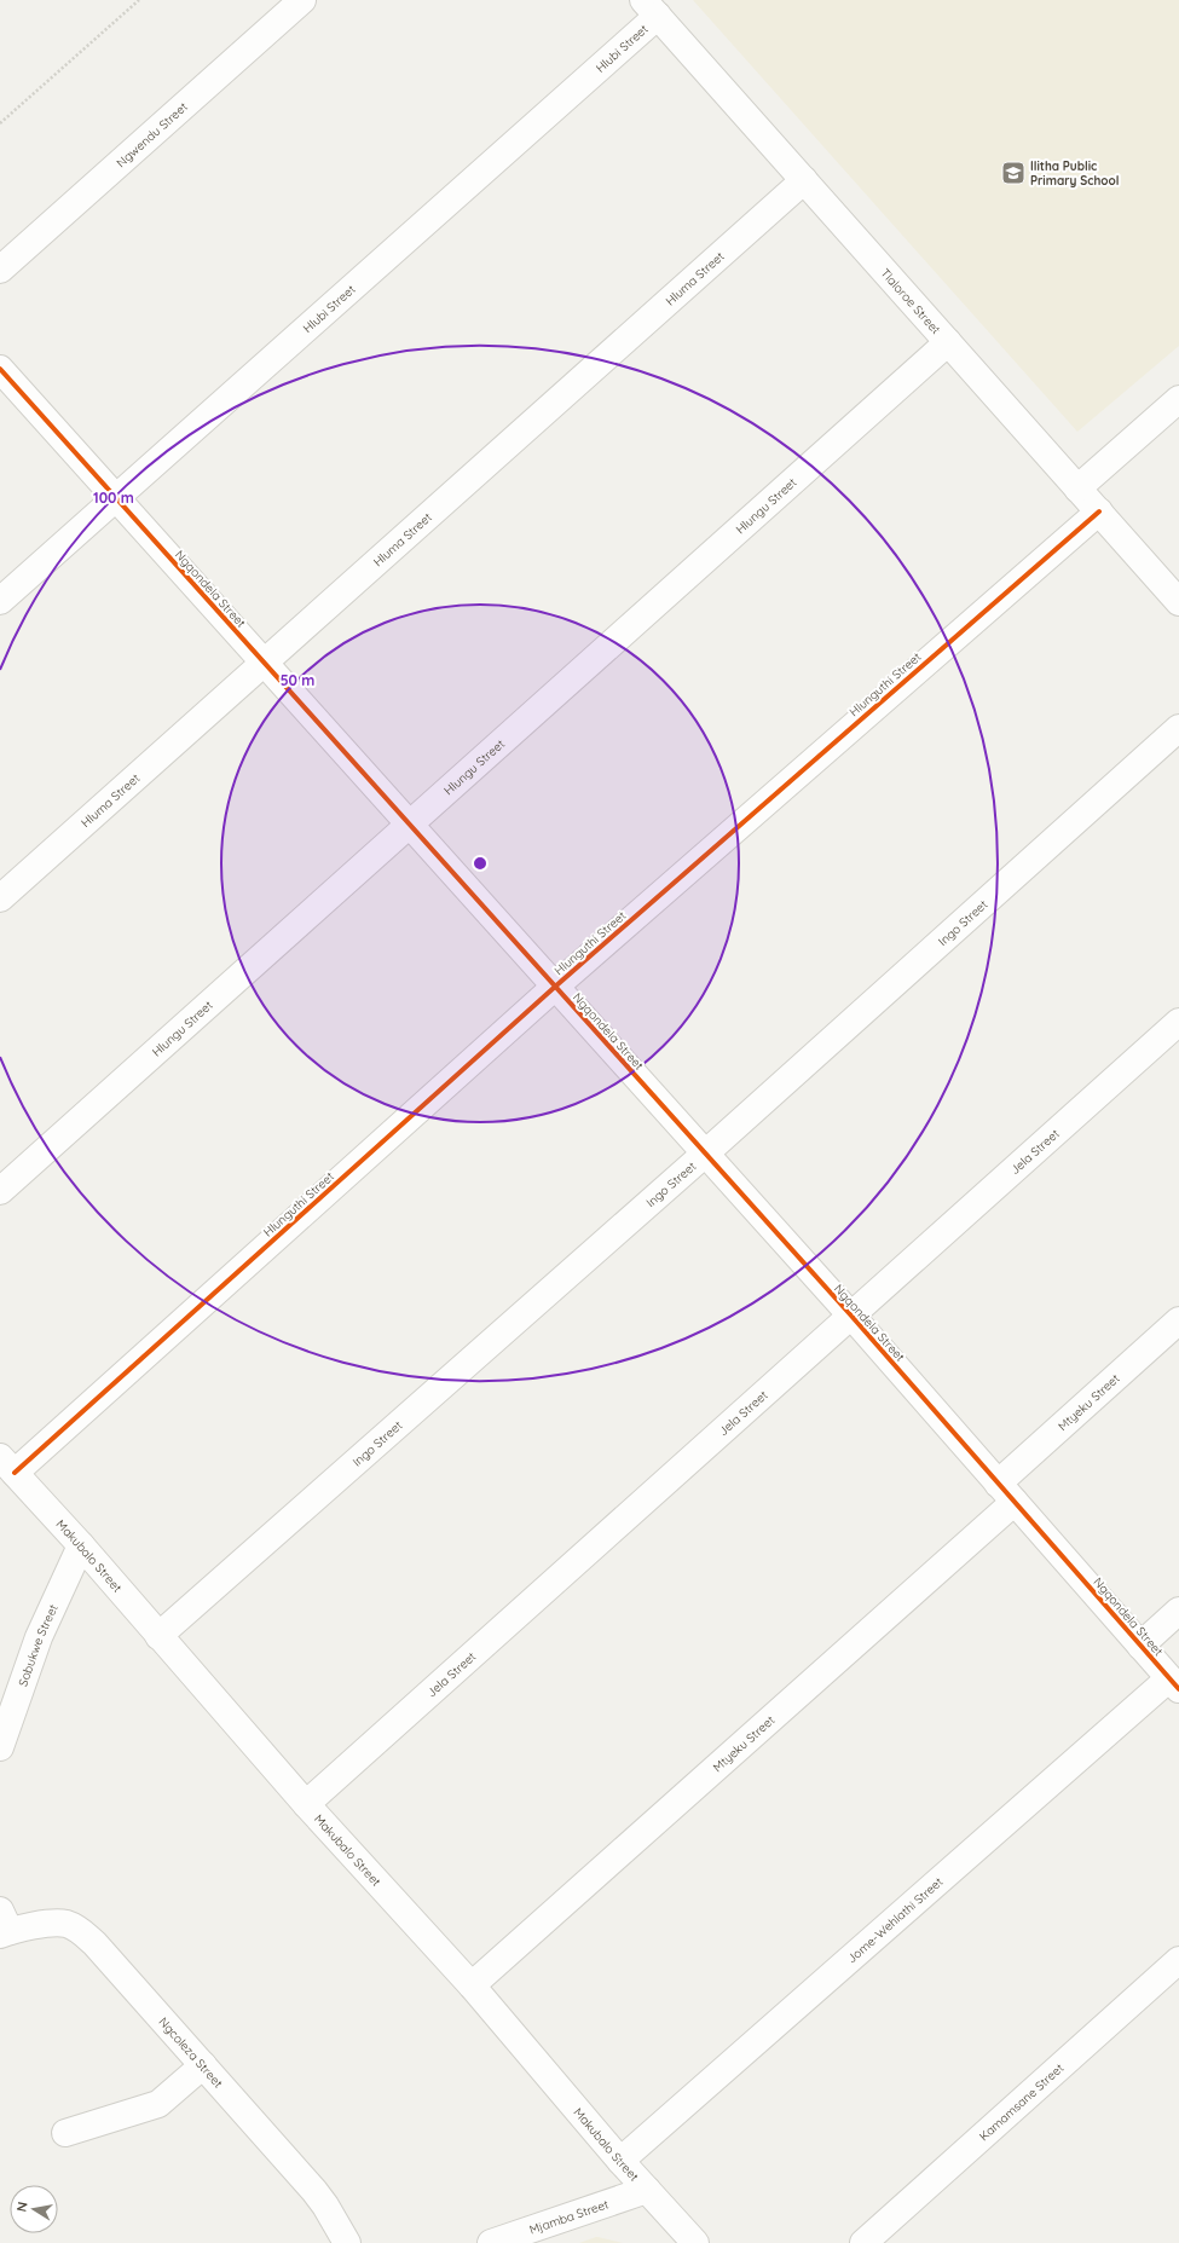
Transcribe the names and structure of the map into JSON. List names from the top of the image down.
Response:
{
  "streets": {
    "street": [
      "Hlubi Street",
      "Ngwendu Street",
      "Hluma Street",
      "Tlaloroe Street",
      "Hlungu Street",
      "Ngqondela Street",
      "Hlunguthi Street",
      "Ingo Street",
      "Jela Street",
      "Mtyeku Street",
      "Makubalo Street",
      "Sobukwe Street",
      "Jome-Wehlathi Street",
      "Ngcoleza Street",
      "Kamamsane Street",
      "Mjamba Street"
    ]
  },
  "crossings": [
    ["Hlubi Street", "Tlaloroe Street"],
    ["Hlubi Street", "Ngqondela Street"],
    ["Hluma Street", "Tlaloroe Street"],
    ["Hluma Street", "Ngqondela Street"],
    ["Tlaloroe Street", "Hlungu Street"],
    ["Tlaloroe Street", "Hlunguthi Street"],
    ["Hlungu Street", "Ngqondela Street"],
    ["Ngqondela Street", "Hlunguthi Street"],
    ["Ngqondela Street", "Ingo Street"],
    ["Ngqondela Street", "Jela Street"],
    ["Ngqondela Street", "Mtyeku Street"],
    ["Ngqondela Street", "Jome-Wehlathi Street"],
    ["Hlunguthi Street", "Makubalo Street"],
    ["Ingo Street", "Makubalo Street"],
    ["Jela Street", "Makubalo Street"],
    ["Mtyeku Street", "Makubalo Street"],
    ["Makubalo Street", "Sobukwe Street"],
    ["Makubalo Street", "Jome-Wehlathi Street"],
    ["Makubalo Street", "Mjamba Street"]
  ],
  "places": {
    "school or university": ["Ilitha Public Primary School"]
  },
  "north": "left",
  "rings": ["100 m", "50 m"]
}
